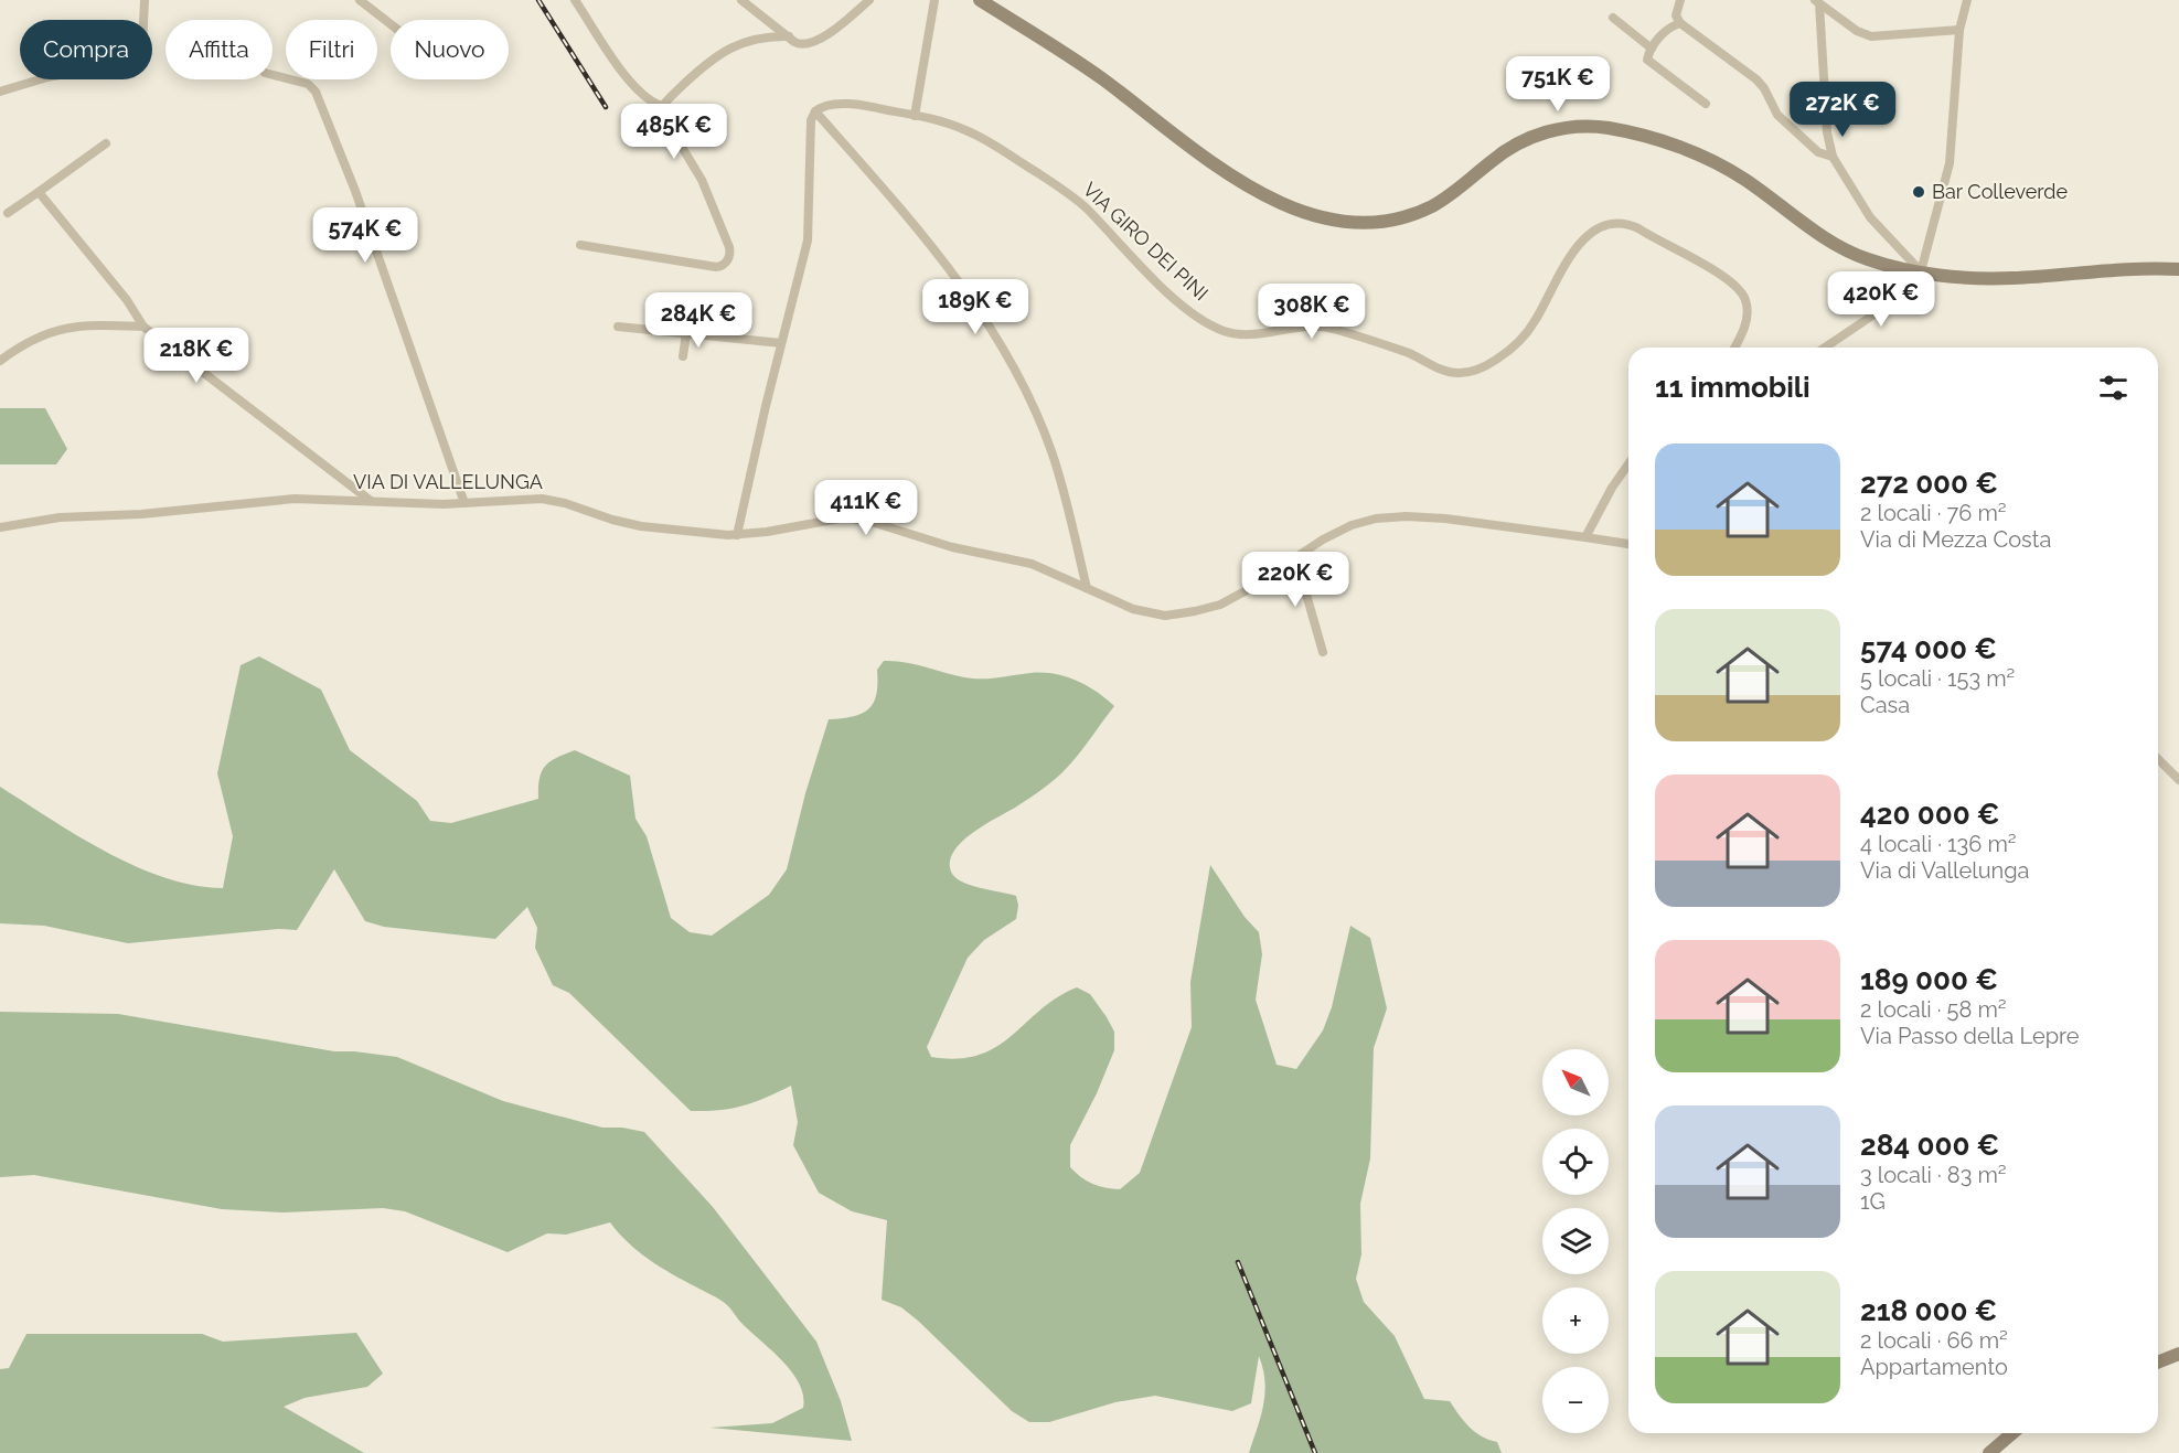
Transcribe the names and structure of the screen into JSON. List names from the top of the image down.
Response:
{
  "streets": {
    "street": ["VIA GIRO DEI PINI", "VIA DI VALLELUNGA"]
  },
  "places": ["Bar Colleverde"],
  "north": "top left",
  "page": {
    "chip": [
      "Compra",
      "Affitta",
      "Filtri",
      "Nuovo"
    ],
    "price": [
      "751K €",
      "272K €",
      "485K €",
      "574K €",
      "420K €",
      "189K €",
      "308K €",
      "284K €",
      "218K €",
      "411K €",
      "220K €"
    ],
    "heading": "11 immobili",
    "list": [
      {
        "name": "272 000 €",
        "note": "2 locali · 76 m² · Via di Mezza Costa"
      },
      {
        "name": "574 000 €",
        "note": "5 locali · 153 m² · Casa"
      },
      {
        "name": "420 000 €",
        "note": "4 locali · 136 m² · Via di Vallelunga"
      },
      {
        "name": "189 000 €",
        "note": "2 locali · 58 m² · Via Passo della Lepre"
      },
      {
        "name": "284 000 €",
        "note": "3 locali · 83 m² · 1G"
      },
      {
        "name": "218 000 €",
        "note": "2 locali · 66 m² · Appartamento"
      }
    ],
    "map_buttons": ["+", "−"]
  }
}
